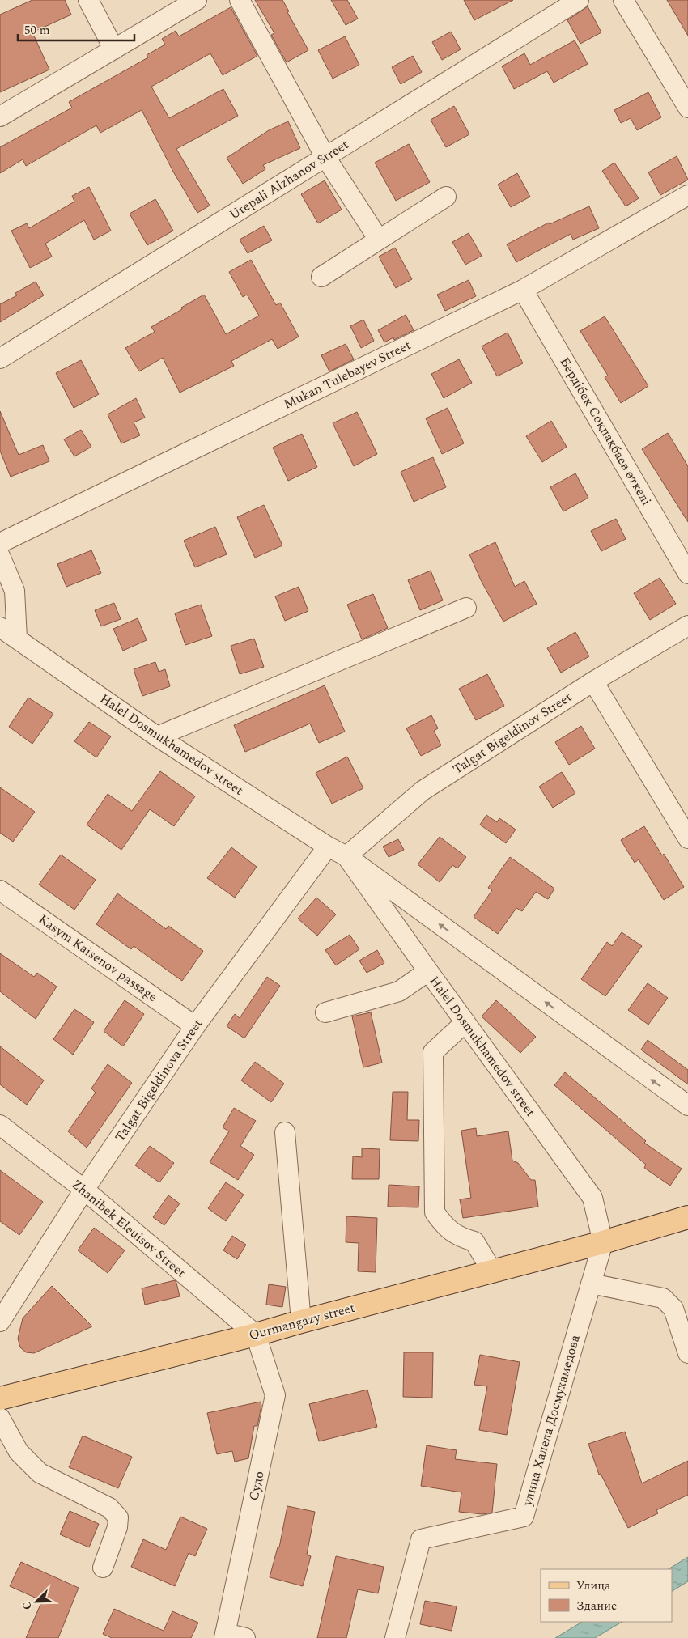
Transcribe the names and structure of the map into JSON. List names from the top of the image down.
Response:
{
  "streets": {
    "main road": ["Qurmangazy street"],
    "street": [
      "Utepali Alzhanov Street",
      "Mukan Tulebayev Street",
      "Бердібек Соқпақбаев өткелі",
      "Talgat Bigeldinov Street",
      "Halel Dosmukhamedov street",
      "Kasym Kaisenov passage",
      "Talgat Bigeldinova Street",
      "Zhanibek Eleuisov Street",
      "улица Халела Досмухамедова",
      "Судо"
    ]
  },
  "crossings": [
    ["Mukan Tulebayev Street", "Бердібек Соқпақбаев өткелі"],
    ["Talgat Bigeldinov Street", "Halel Dosmukhamedov street"],
    ["Halel Dosmukhamedov street", "Talgat Bigeldinova Street"],
    ["Halel Dosmukhamedov street", "Qurmangazy street"],
    ["Halel Dosmukhamedov street", "улица Халела Досмухамедова"],
    ["Kasym Kaisenov passage", "Talgat Bigeldinova Street"],
    ["Talgat Bigeldinova Street", "Zhanibek Eleuisov Street"],
    ["Zhanibek Eleuisov Street", "Qurmangazy street"],
    ["Zhanibek Eleuisov Street", "Судо"],
    ["Qurmangazy street", "улица Халела Досмухамедова"],
    ["Qurmangazy street", "Судо"]
  ],
  "legend": ["Улица", "Здание"],
  "scale_bar": "50 m",
  "north": "bottom left"
}
